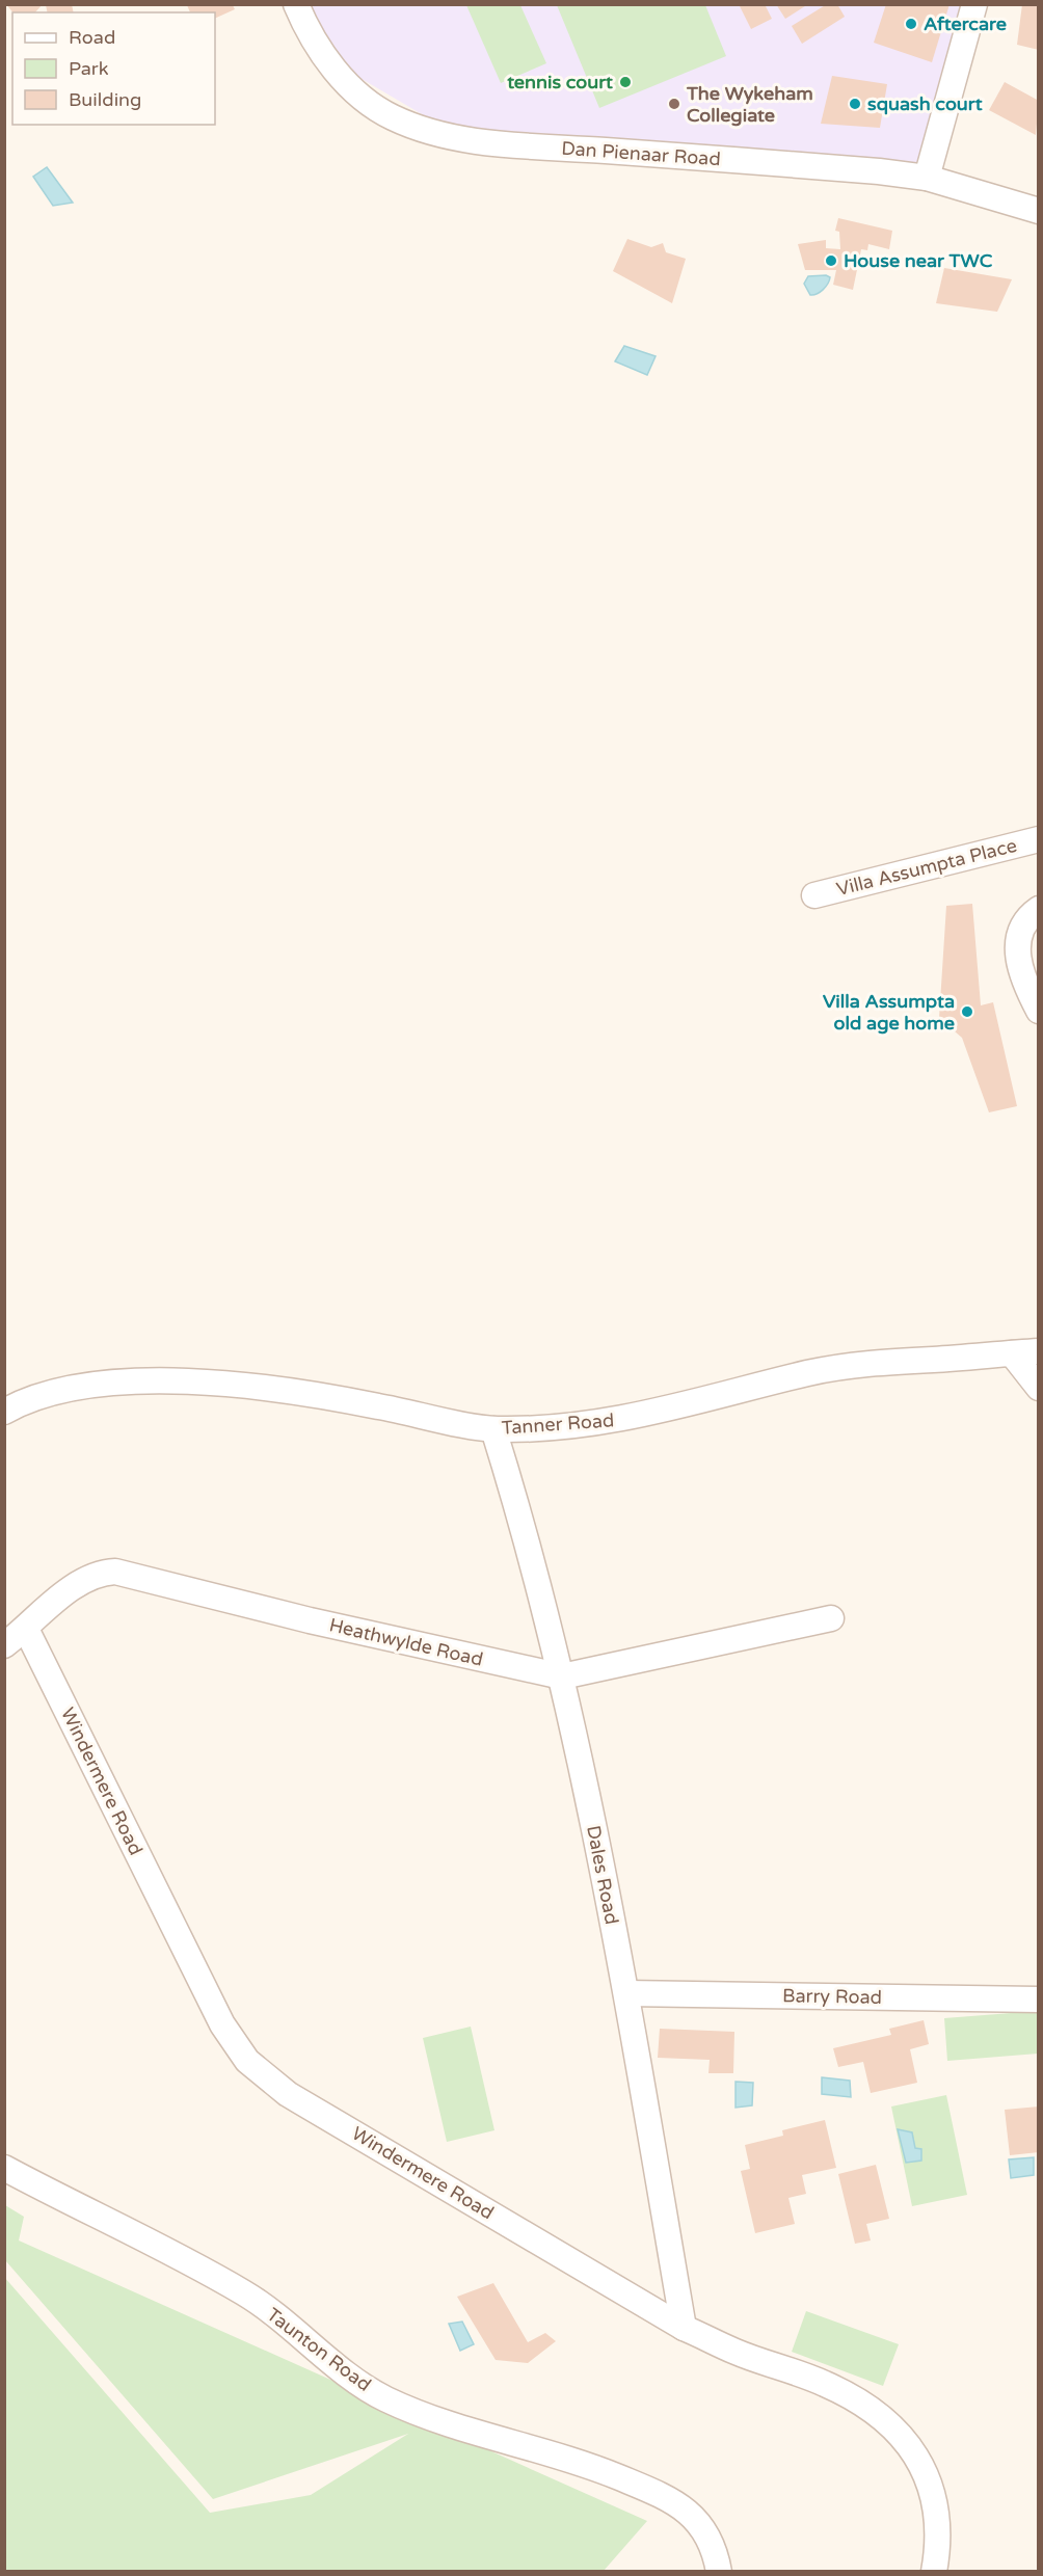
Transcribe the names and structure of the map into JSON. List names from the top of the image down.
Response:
{
  "streets": {
    "street": [
      "Dan Pienaar Road",
      "Villa Assumpta Place",
      "Tanner Road",
      "Heathwylde Road",
      "Windermere Road",
      "Dales Road",
      "Barry Road",
      "Taunton Road"
    ]
  },
  "crossings": [
    ["Tanner Road", "Dales Road"],
    ["Heathwylde Road", "Windermere Road"],
    ["Heathwylde Road", "Dales Road"],
    ["Windermere Road", "Dales Road"],
    ["Dales Road", "Barry Road"]
  ],
  "places": [
    "Aftercare",
    "tennis court",
    "The Wykeham Collegiate",
    "squash court",
    "House near TWC",
    "Villa Assumpta old age home"
  ],
  "legend": ["Road", "Park", "Building"]
}
